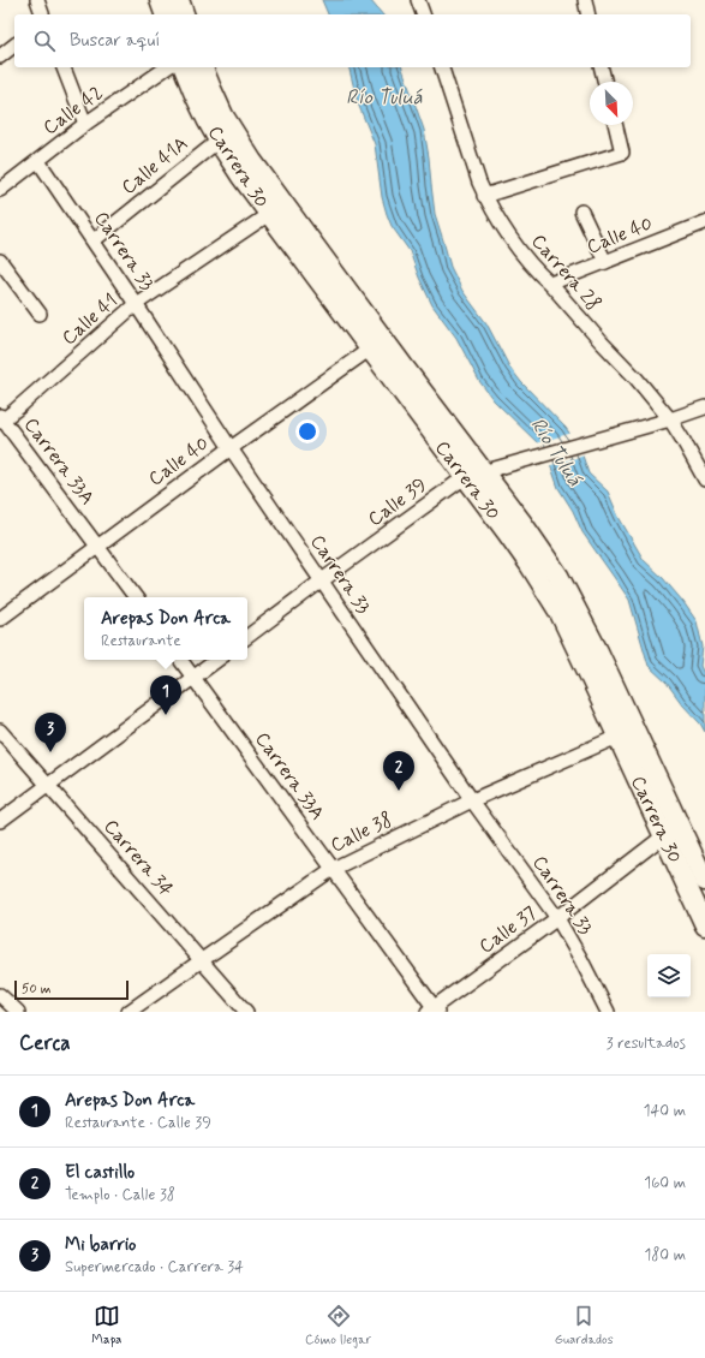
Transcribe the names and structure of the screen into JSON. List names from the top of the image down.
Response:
{
  "streets": {
    "main road": ["Carrera 30"],
    "street": [
      "Calle 42",
      "Calle 41A",
      "Calle 40",
      "Carrera 33",
      "Carrera 28",
      "Calle 41",
      "Carrera 33A",
      "Calle 39",
      "Calle 38",
      "Carrera 34",
      "Calle 37"
    ]
  },
  "crossings": [
    ["Calle 42", "Carrera 33"],
    ["Calle 41A", "Carrera 30"],
    ["Calle 41A", "Carrera 33"],
    ["Carrera 30", "Calle 40"],
    ["Carrera 30", "Calle 41"],
    ["Carrera 30", "Calle 39"],
    ["Carrera 30", "Calle 38"],
    ["Carrera 30", "Calle 37"],
    ["Calle 40", "Carrera 33"],
    ["Calle 40", "Carrera 28"],
    ["Calle 40", "Carrera 33A"],
    ["Carrera 33", "Calle 41"],
    ["Carrera 33", "Calle 39"],
    ["Carrera 33", "Calle 38"],
    ["Carrera 33", "Calle 37"],
    ["Carrera 28", "Calle 39"],
    ["Calle 41", "Carrera 33A"],
    ["Carrera 33A", "Calle 38"],
    ["Carrera 33A", "Calle 37"],
    ["Calle 38", "Carrera 34"]
  ],
  "water": ["Río Tuluá"],
  "scale_bar": "50 m",
  "north": "bottom right",
  "page": {
    "search": "Buscar aquí",
    "popup": ["Arepas Don Arca", "Restaurante"],
    "pins": ["1", "3", "2"],
    "scale": "50 m",
    "heading": ["Cerca", "3 resultados"],
    "list": [
      {
        "mark": "1",
        "name": "Arepas Don Arca",
        "note": "Restaurante · Calle 39",
        "value": "140 m"
      },
      {
        "mark": "2",
        "name": "El castillo",
        "note": "Templo · Calle 38",
        "value": "160 m"
      },
      {
        "mark": "3",
        "name": "Mi barrio",
        "note": "Supermercado · Carrera 34",
        "value": "180 m"
      }
    ],
    "nav": ["Mapa", "Cómo llegar", "Guardados"]
  }
}
